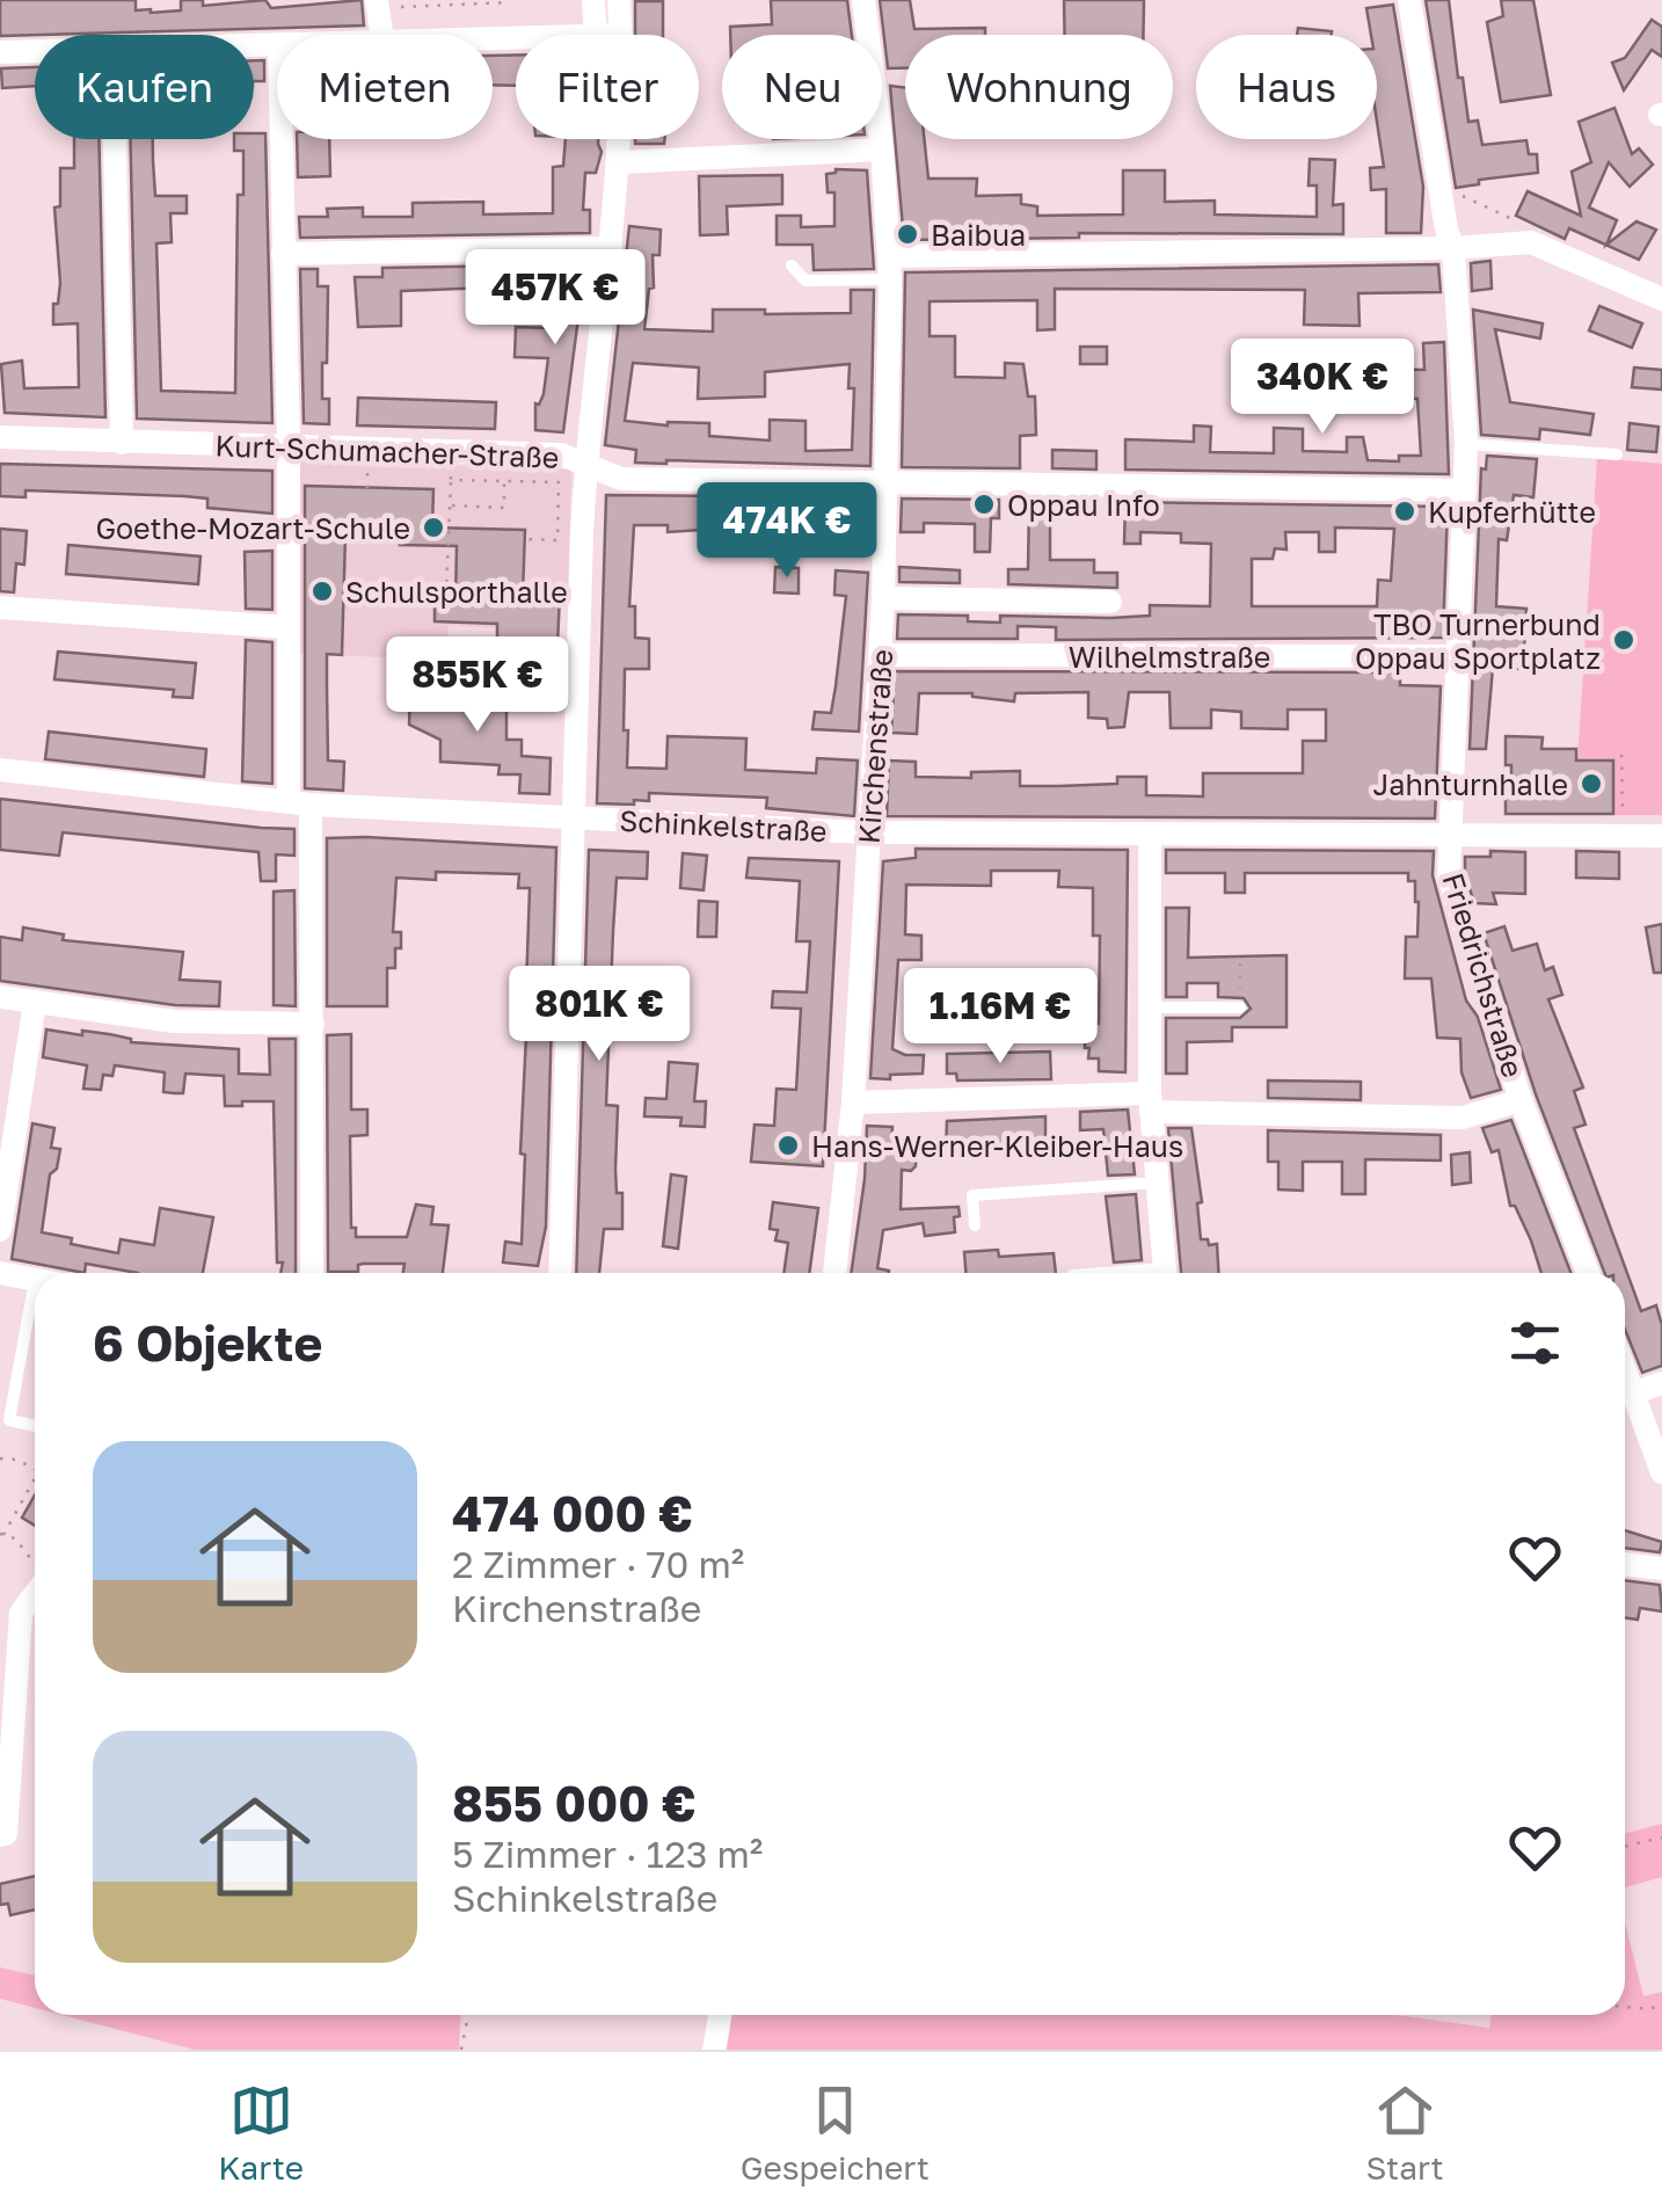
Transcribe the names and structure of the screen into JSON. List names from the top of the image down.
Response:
{
  "streets": {
    "street": [
      "Kurt-Schumacher-Straße",
      "Wilhelmstraße",
      "Kirchenstraße",
      "Schinkelstraße",
      "Friedrichstraße"
    ]
  },
  "crossings": [
    ["Kurt-Schumacher-Straße", "Kirchenstraße"],
    ["Kurt-Schumacher-Straße", "Friedrichstraße"],
    ["Wilhelmstraße", "Kirchenstraße"],
    ["Wilhelmstraße", "Friedrichstraße"],
    ["Kirchenstraße", "Schinkelstraße"],
    ["Schinkelstraße", "Friedrichstraße"]
  ],
  "places": [
    "Baibua",
    "Oppau Info",
    "Kupferhütte",
    "Goethe-Mozart-Schule",
    "Schulsporthalle",
    "TBO Turnerbund Oppau Sportplatz",
    "Jahnturnhalle",
    "Hans-Werner-Kleiber-Haus"
  ],
  "page": {
    "chip": [
      "Kaufen",
      "Mieten",
      "Filter",
      "Neu",
      "Wohnung",
      "Haus"
    ],
    "price": [
      "457K €",
      "340K €",
      "474K €",
      "855K €",
      "801K €",
      "1.16M €"
    ],
    "heading": "6 Objekte",
    "list": [
      {
        "name": "474 000 €",
        "note": "2 Zimmer · 70 m² · Kirchenstraße"
      },
      {
        "name": "855 000 €",
        "note": "5 Zimmer · 123 m² · Schinkelstraße"
      }
    ],
    "tabs": ["Karte", "Gespeichert", "Start"]
  }
}
